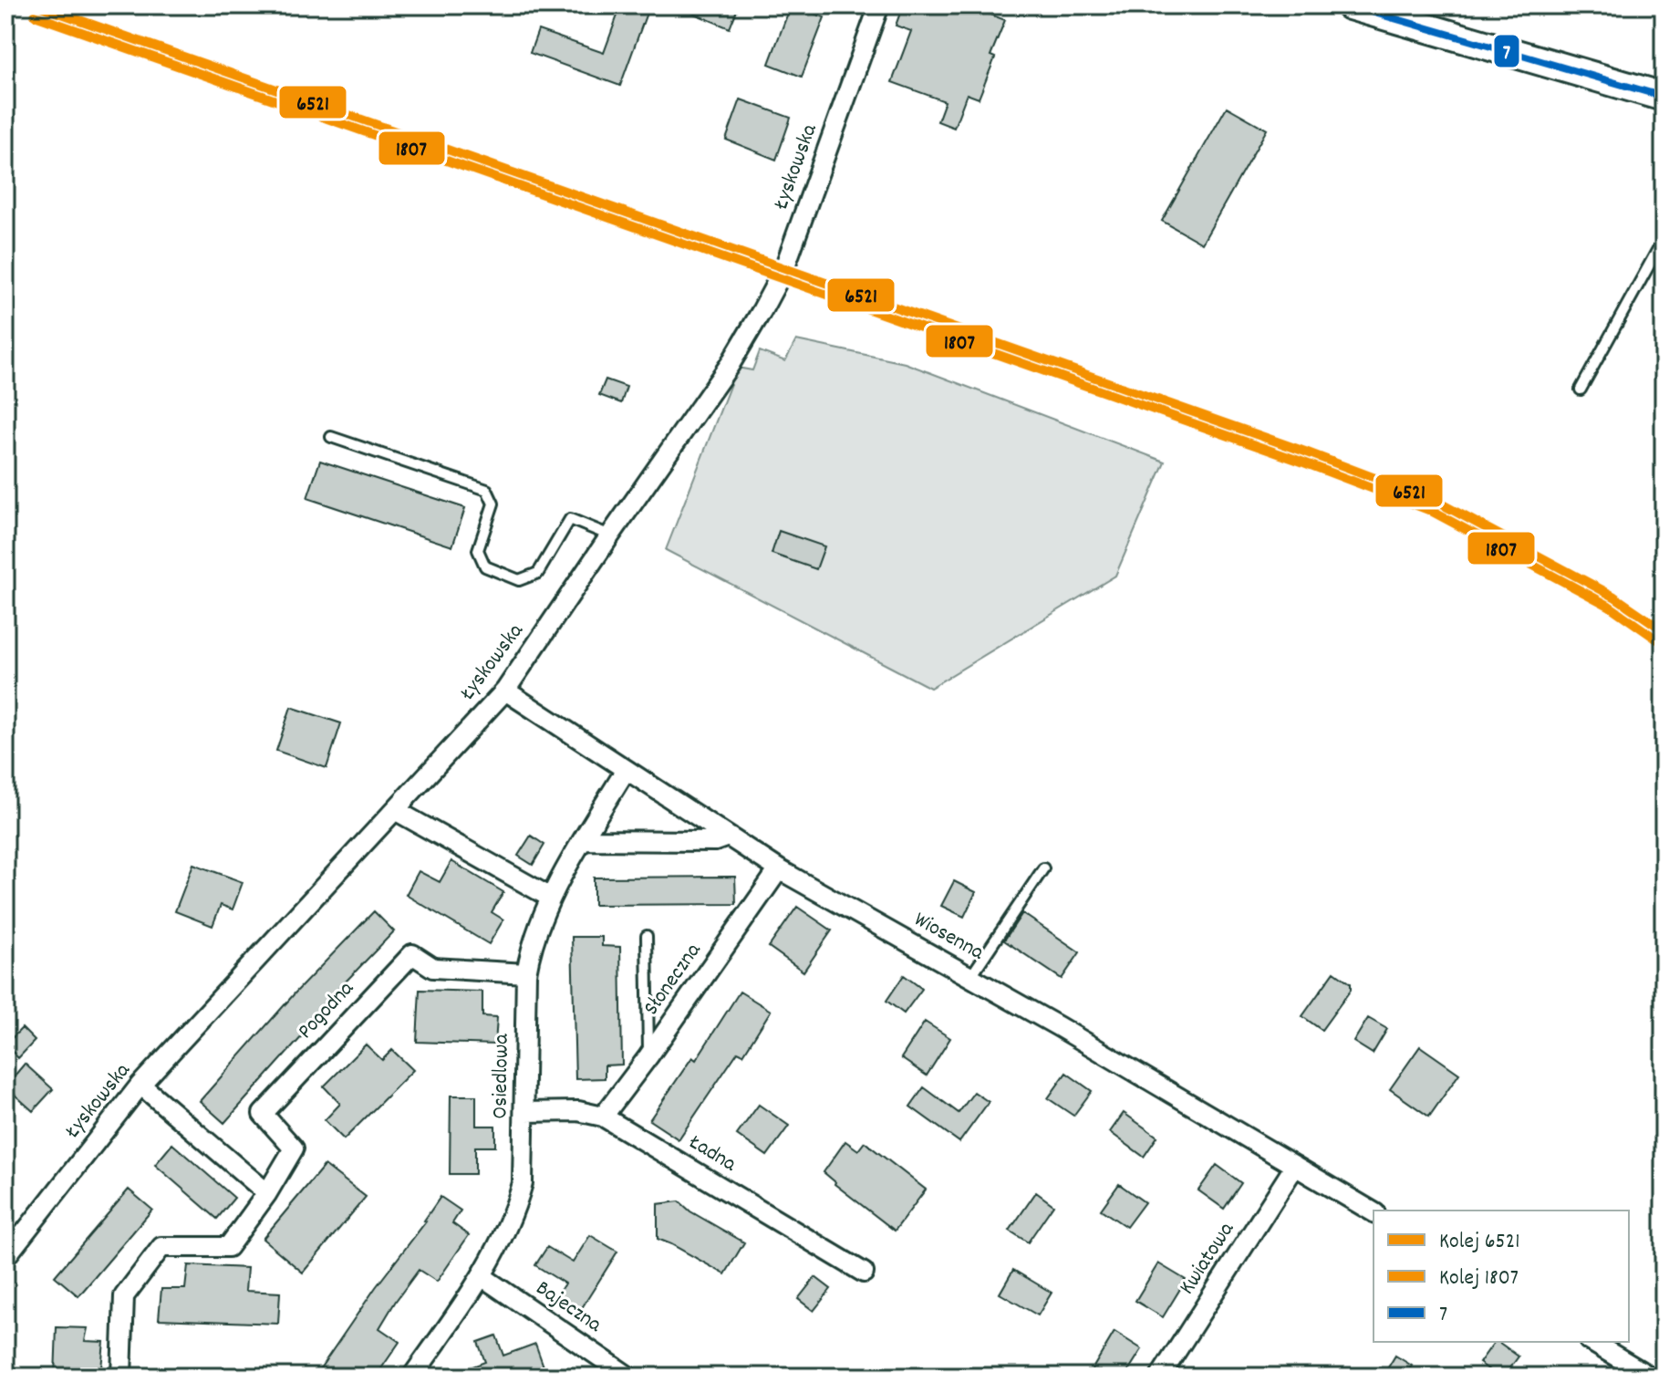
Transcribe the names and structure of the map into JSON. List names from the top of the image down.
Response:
{
  "streets": {
    "street": [
      "Łyskowska",
      "Wiosenna",
      "Słoneczna",
      "Pogodna",
      "Osiedlowa",
      "Ładna",
      "Kwiatowa",
      "Bajeczna"
    ]
  },
  "crossings": [
    ["Łyskowska", "Wiosenna"],
    ["Wiosenna", "Słoneczna"],
    ["Wiosenna", "Osiedlowa"],
    ["Wiosenna", "Kwiatowa"],
    ["Słoneczna", "Ładna"],
    ["Pogodna", "Osiedlowa"],
    ["Osiedlowa", "Ładna"],
    ["Osiedlowa", "Bajeczna"]
  ],
  "lines": ["rail line 6521", "transit line 7", "rail line 1807"],
  "legend": ["Kolej 6521", "Kolej 1807", "7"]
}
